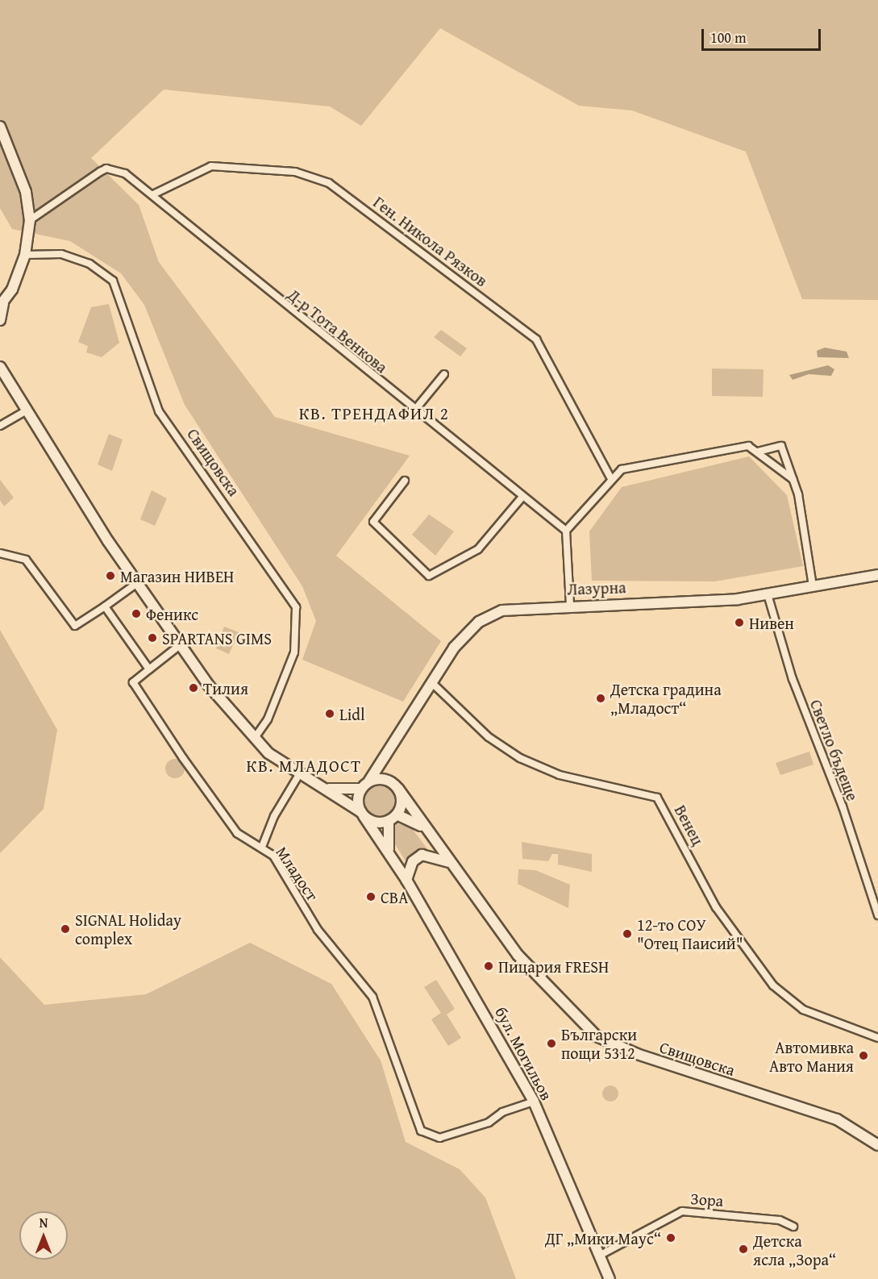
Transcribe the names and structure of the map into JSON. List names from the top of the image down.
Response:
{
  "streets": {
    "street": [
      "Ген. Никола Рязков",
      "Д-р Тота Венкова",
      "Свищовска",
      "Лазурна",
      "Светло бъдеще",
      "Венец",
      "Младост",
      "бул. Могильов",
      "Зора"
    ]
  },
  "crossings": [
    ["Ген. Никола Рязков", "Д-р Тота Венкова"],
    ["Свищовска", "Лазурна"],
    ["Свищовска", "бул. Могильов"],
    ["Лазурна", "Светло бъдеще"],
    ["Лазурна", "Венец"],
    ["Лазурна", "бул. Могильов"],
    ["Младост", "бул. Могильов"],
    ["бул. Могильов", "Зора"]
  ],
  "districts": ["КВ. ТРЕНДАФИЛ 2", "КВ. МЛАДОСТ"],
  "places": [
    "Магазин НИВЕН",
    "Феникс",
    "Нивен",
    "SPARTANS GIMS",
    "Тилия",
    "Детска градина „Младост“",
    "Lidl",
    "CBA",
    "SIGNAL Holiday complex",
    "12-то СОУ \"Отец Паисий\"",
    "Пицария FRESH",
    "Български пощи 5312",
    "Автомивка Авто Мания",
    "ДГ „Мики Маус“",
    "Детска ясла „Зора“"
  ],
  "scale_bar": "100 m",
  "north": "top"
}
